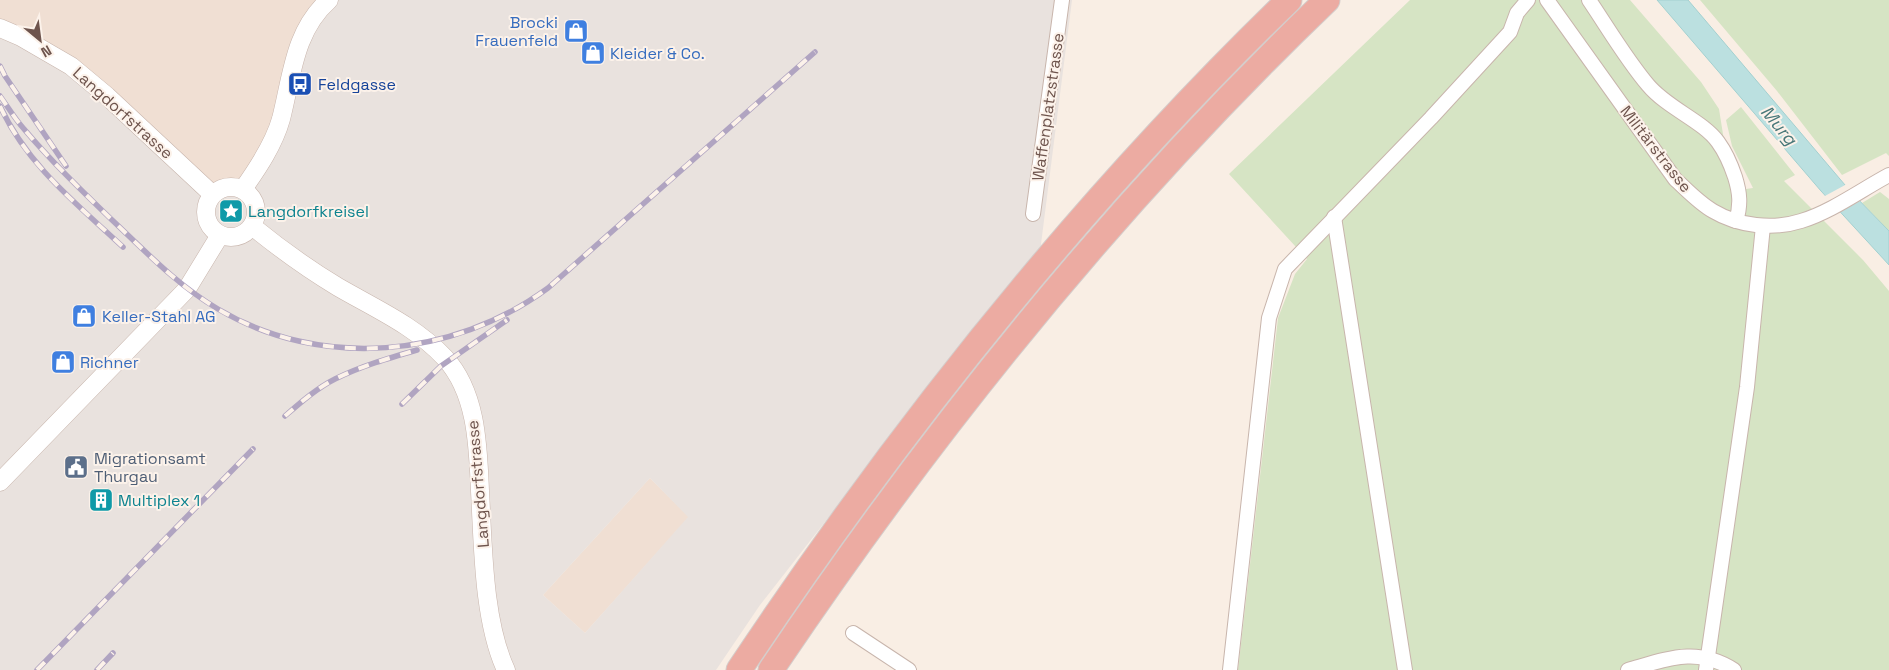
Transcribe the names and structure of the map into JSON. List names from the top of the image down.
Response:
{
  "streets": {
    "street": ["Waffenplatzstrasse", "Langdorfstrasse", "Militärstrasse"]
  },
  "water": ["Murg"],
  "places": {
    "shop": [
      "Brocki Frauenfeld",
      "Kleider & Co.",
      "Keller-Stahl AG",
      "Richner"
    ],
    "bus stop": ["Feldgasse"],
    "place": ["Langdorfkreisel"],
    "public building": ["Migrationsamt Thurgau"],
    "building": ["Multiplex 1"]
  },
  "north": "bottom right"
}
